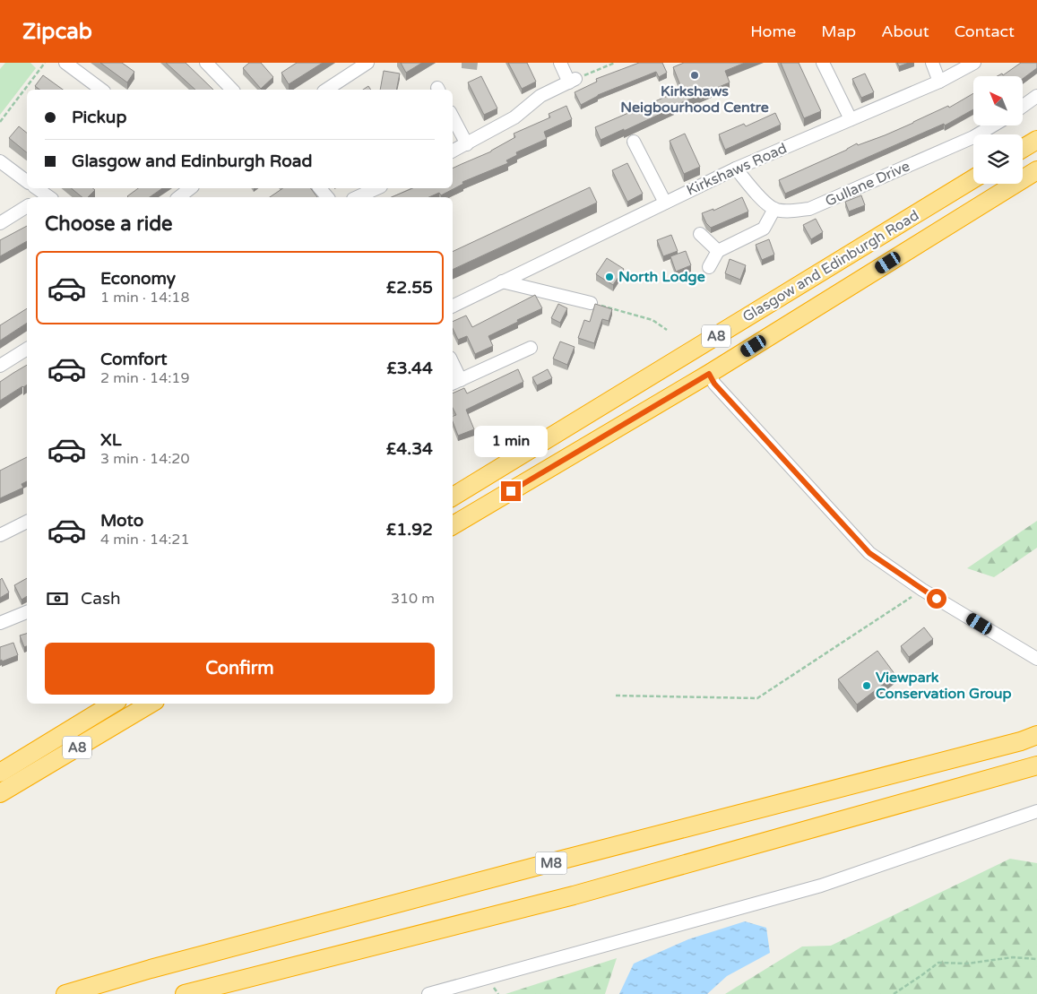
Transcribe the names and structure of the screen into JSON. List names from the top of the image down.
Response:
{
  "streets": {
    "highway": ["Glasgow and Edinburgh Road", "A8", "M8"],
    "street": ["Kirkshaws Road", "Gullane Drive"]
  },
  "places": ["Kirkshaws Neigbourhood Centre", "North Lodge", "Viewpark Conservation Group"],
  "north": "top left",
  "page": {
    "header": "Zipcab",
    "nav": [
      "Home",
      "Map",
      "About",
      "Contact"
    ],
    "banner": ["Pickup", "Glasgow and Edinburgh Road"],
    "heading": "Choose a ride",
    "list": [
      {
        "name": "Economy",
        "note": "1 min · 14:18",
        "value": "£2.55"
      },
      {
        "name": "Comfort",
        "note": "2 min · 14:19",
        "value": "£3.44"
      },
      {
        "name": "XL",
        "note": "3 min · 14:20",
        "value": "£4.34"
      },
      {
        "name": "Moto",
        "note": "4 min · 14:21",
        "value": "£1.92"
      }
    ],
    "bubble": "1 min",
    "pay": ["Cash", "310 m"],
    "buttons": "Confirm"
  }
}
